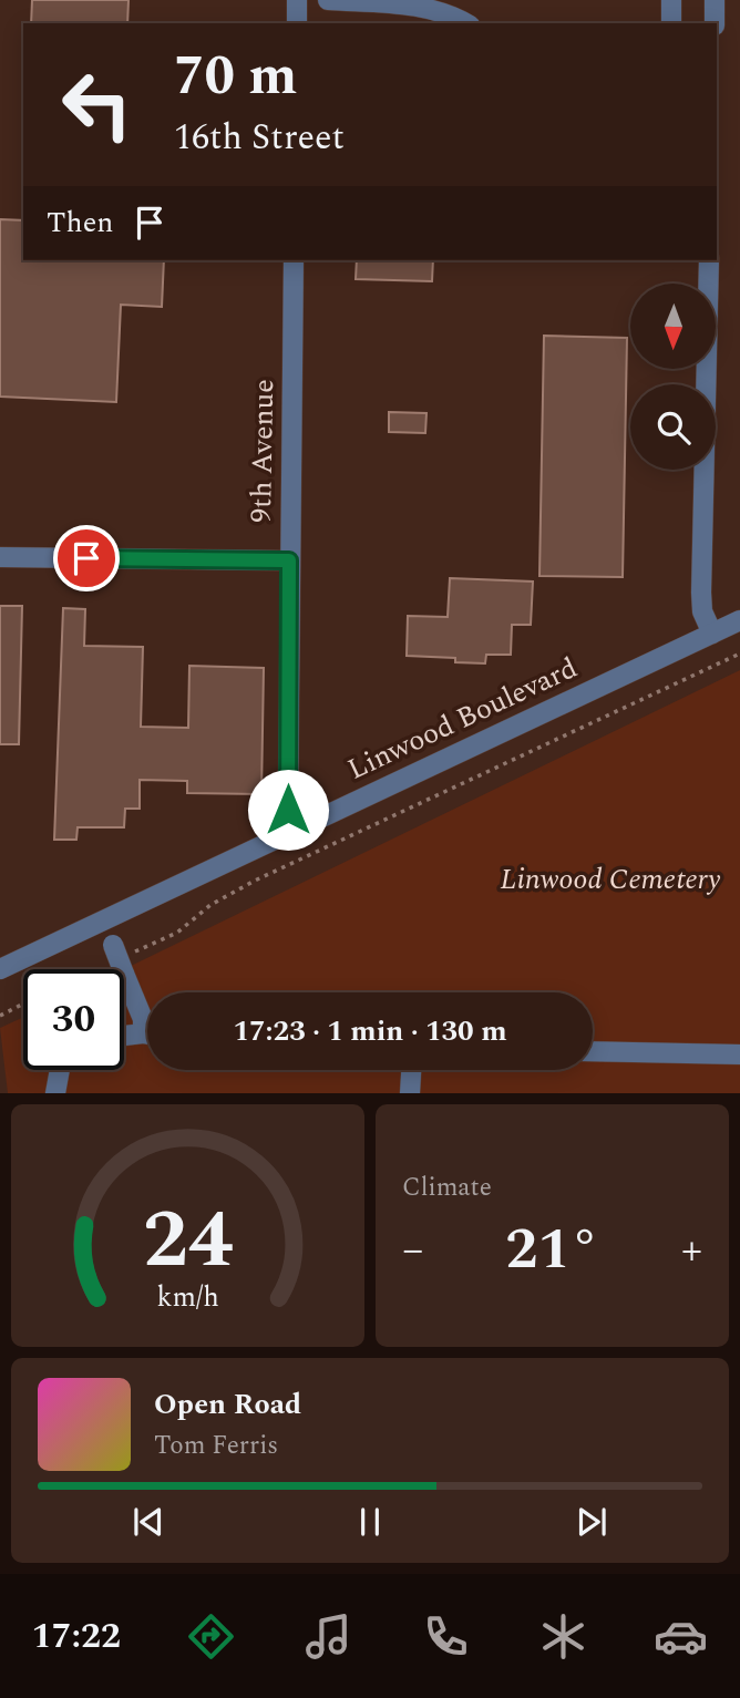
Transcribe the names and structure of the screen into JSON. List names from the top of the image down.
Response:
{
  "streets": {
    "street": ["9th Avenue", "Linwood Boulevard"]
  },
  "crossings": [
    ["9th Avenue", "Linwood Boulevard"]
  ],
  "parks": ["Linwood Cemetery"],
  "north": "bottom",
  "page": {
    "turn": ["70 m", "16th Street"],
    "then": "Then",
    "limit": "30",
    "trip": "17:23 · 1 min · 130 m",
    "tile": "Climate",
    "heat": ["−", "21°", "+"],
    "song": ["Open Road", "Tom Ferris"],
    "tabs": "17:22",
    "gauge": ["24", "km/h"]
  }
}
